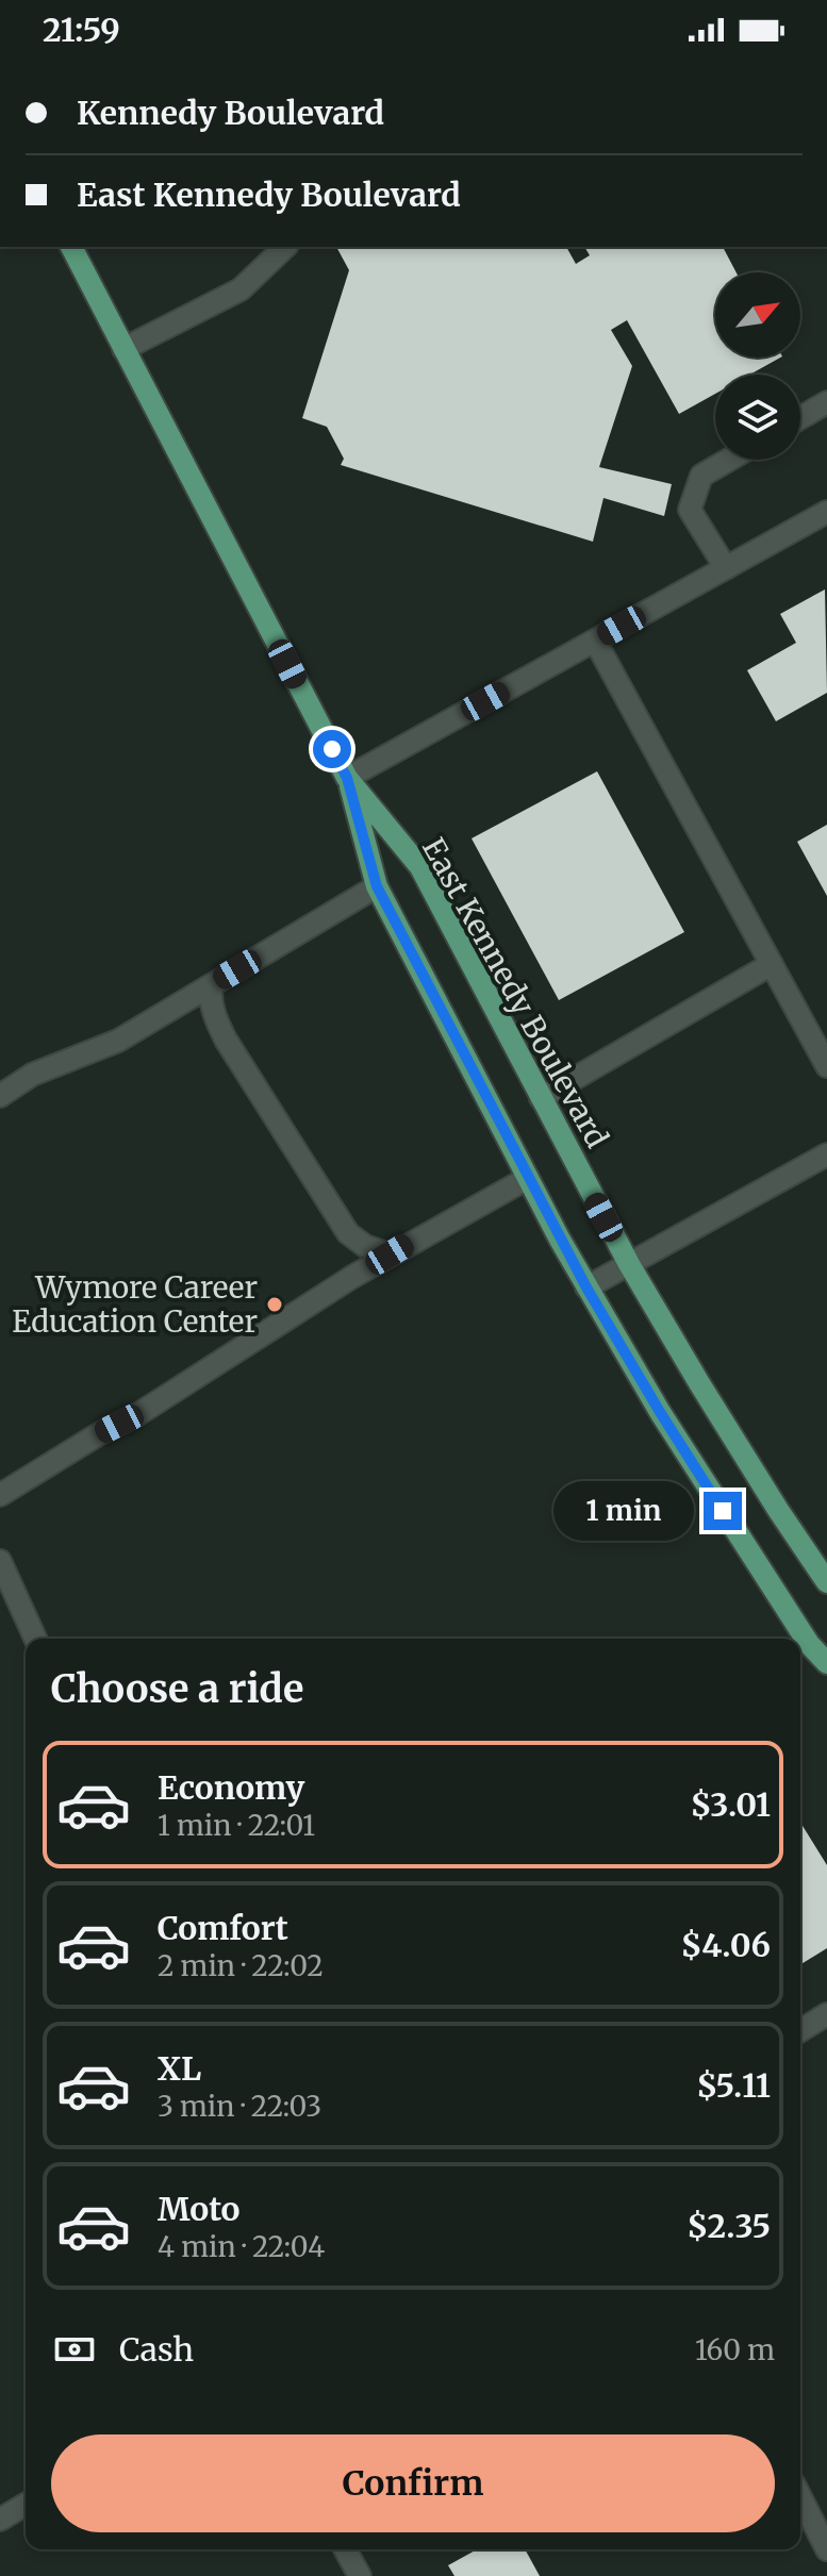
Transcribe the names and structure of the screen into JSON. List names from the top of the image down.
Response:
{
  "streets": {
    "main road": ["East Kennedy Boulevard"]
  },
  "places": ["Wymore Career Education Center"],
  "north": "top right",
  "page": {
    "status": "21:59",
    "banner": ["Kennedy Boulevard", "East Kennedy Boulevard"],
    "bubble": "1 min",
    "heading": "Choose a ride",
    "list": [
      {
        "name": "Economy",
        "note": "1 min · 22:01",
        "value": "$3.01"
      },
      {
        "name": "Comfort",
        "note": "2 min · 22:02",
        "value": "$4.06"
      },
      {
        "name": "XL",
        "note": "3 min · 22:03",
        "value": "$5.11"
      },
      {
        "name": "Moto",
        "note": "4 min · 22:04",
        "value": "$2.35"
      }
    ],
    "pay": ["Cash", "160 m"],
    "buttons": "Confirm"
  }
}
